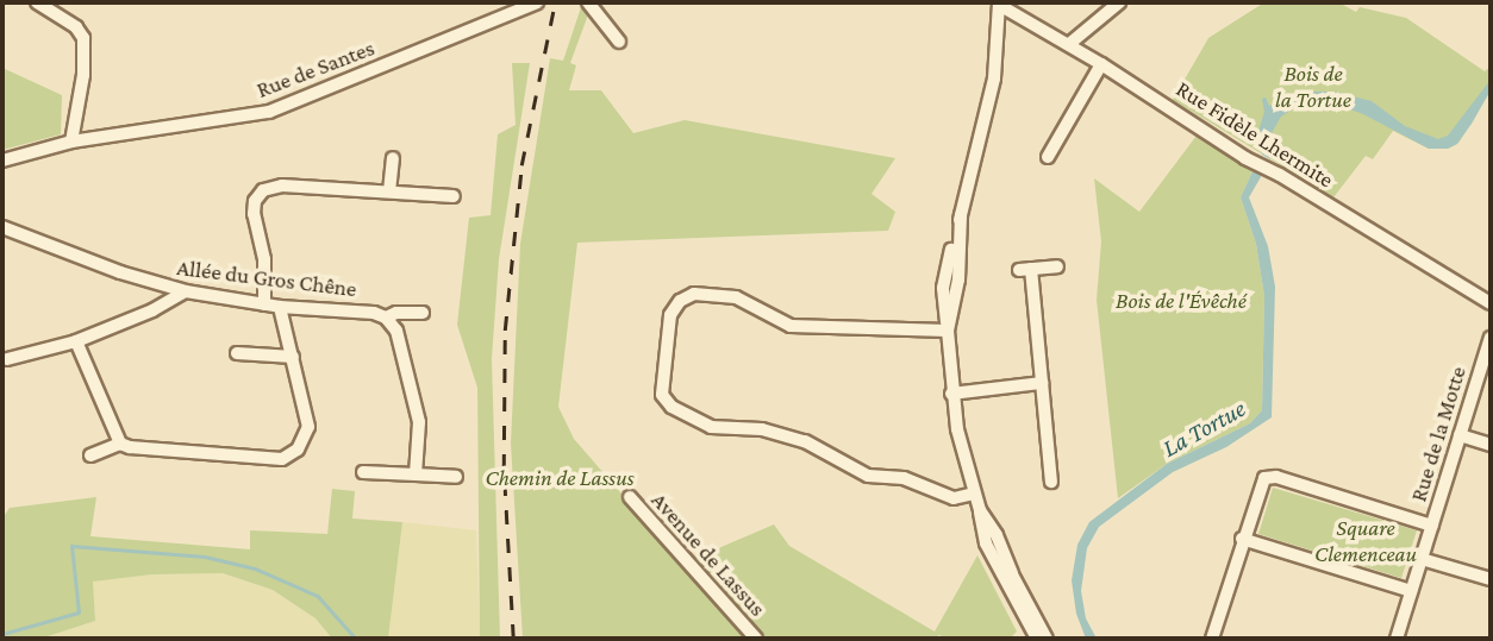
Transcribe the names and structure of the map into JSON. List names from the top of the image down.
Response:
{
  "streets": {
    "street": [
      "Rue de Santes",
      "Rue Fidèle Lhermite",
      "Allée du Gros Chêne",
      "Rue de la Motte",
      "Avenue de Lassus"
    ]
  },
  "water": ["La Tortue"],
  "parks": [
    "Bois de la Tortue",
    "Bois de l'Évêché",
    "Chemin de Lassus",
    "Square Clemenceau"
  ]
}
